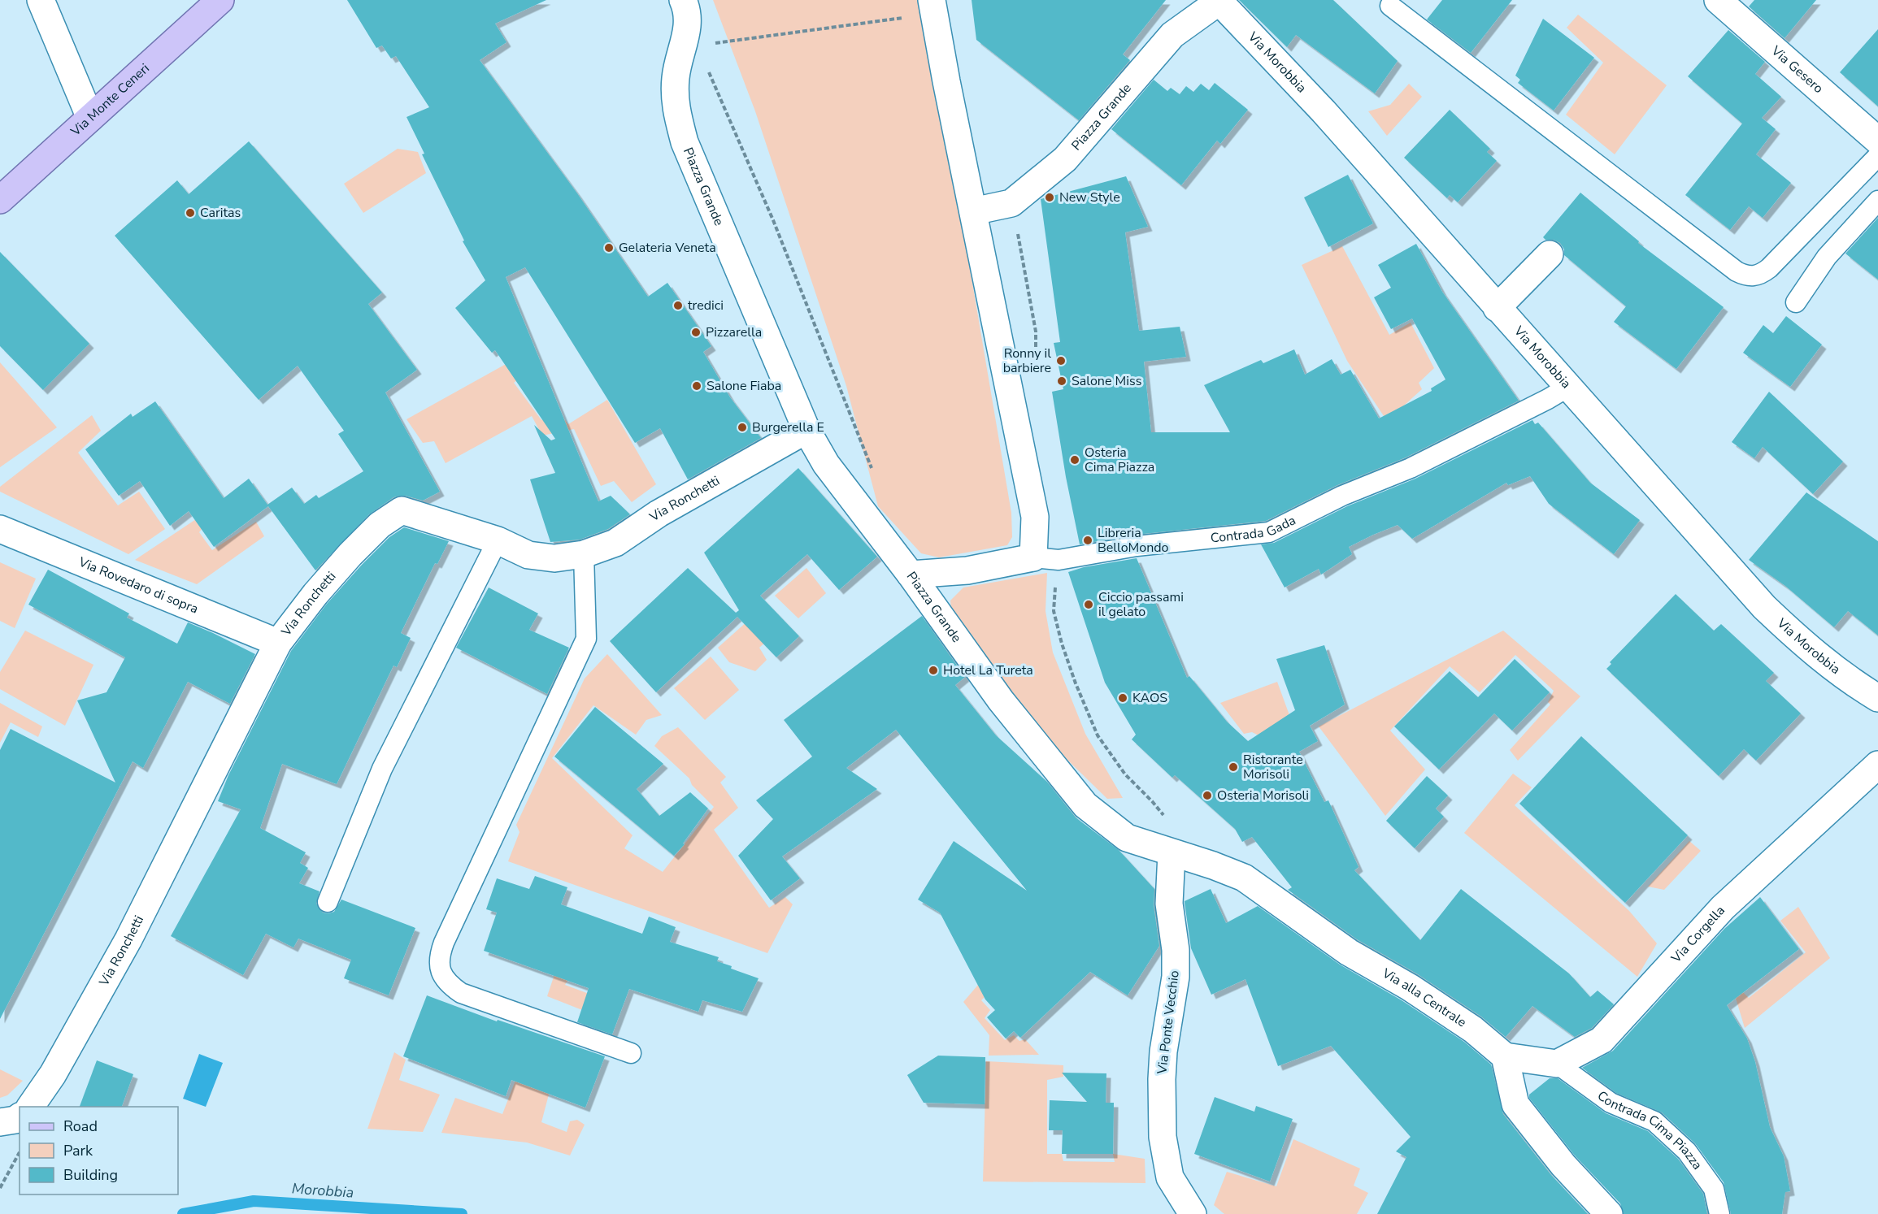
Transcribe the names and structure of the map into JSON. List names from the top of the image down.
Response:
{
  "streets": {
    "main road": ["Via Monte Ceneri"],
    "street": [
      "Via Morobbia",
      "Via Gesero",
      "Piazza Grande",
      "Via Ronchetti",
      "Contrada Gada",
      "Via Rovedaro di sopra",
      "Via Corgella",
      "Via alla Centrale",
      "Via Ponte Vecchio"
    ],
    "lane": ["Contrada Cima Piazza"]
  },
  "crossings": [
    ["Via Morobbia", "Piazza Grande"],
    ["Via Morobbia", "Contrada Gada"],
    ["Piazza Grande", "Via Ronchetti"],
    ["Piazza Grande", "Contrada Gada"],
    ["Piazza Grande", "Via alla Centrale"],
    ["Piazza Grande", "Via Ponte Vecchio"],
    ["Via Ronchetti", "Via Rovedaro di sopra"],
    ["Via Corgella", "Contrada Cima Piazza"],
    ["Via alla Centrale", "Via Ponte Vecchio"]
  ],
  "water": ["Morobbia"],
  "places": [
    "New Style",
    "Caritas",
    "Gelateria Veneta",
    "tredici",
    "Pizzarella",
    "Ronny il barbiere",
    "Salone Miss",
    "Salone Fiaba",
    "Burgerella E",
    "Osteria Cima Piazza",
    "Libreria BelloMondo",
    "Ciccio passami il gelato",
    "Hotel La Tureta",
    "KAOS",
    "Ristorante Morisoli",
    "Osteria Morisoli"
  ],
  "legend": ["Road", "Park", "Building"]
}
